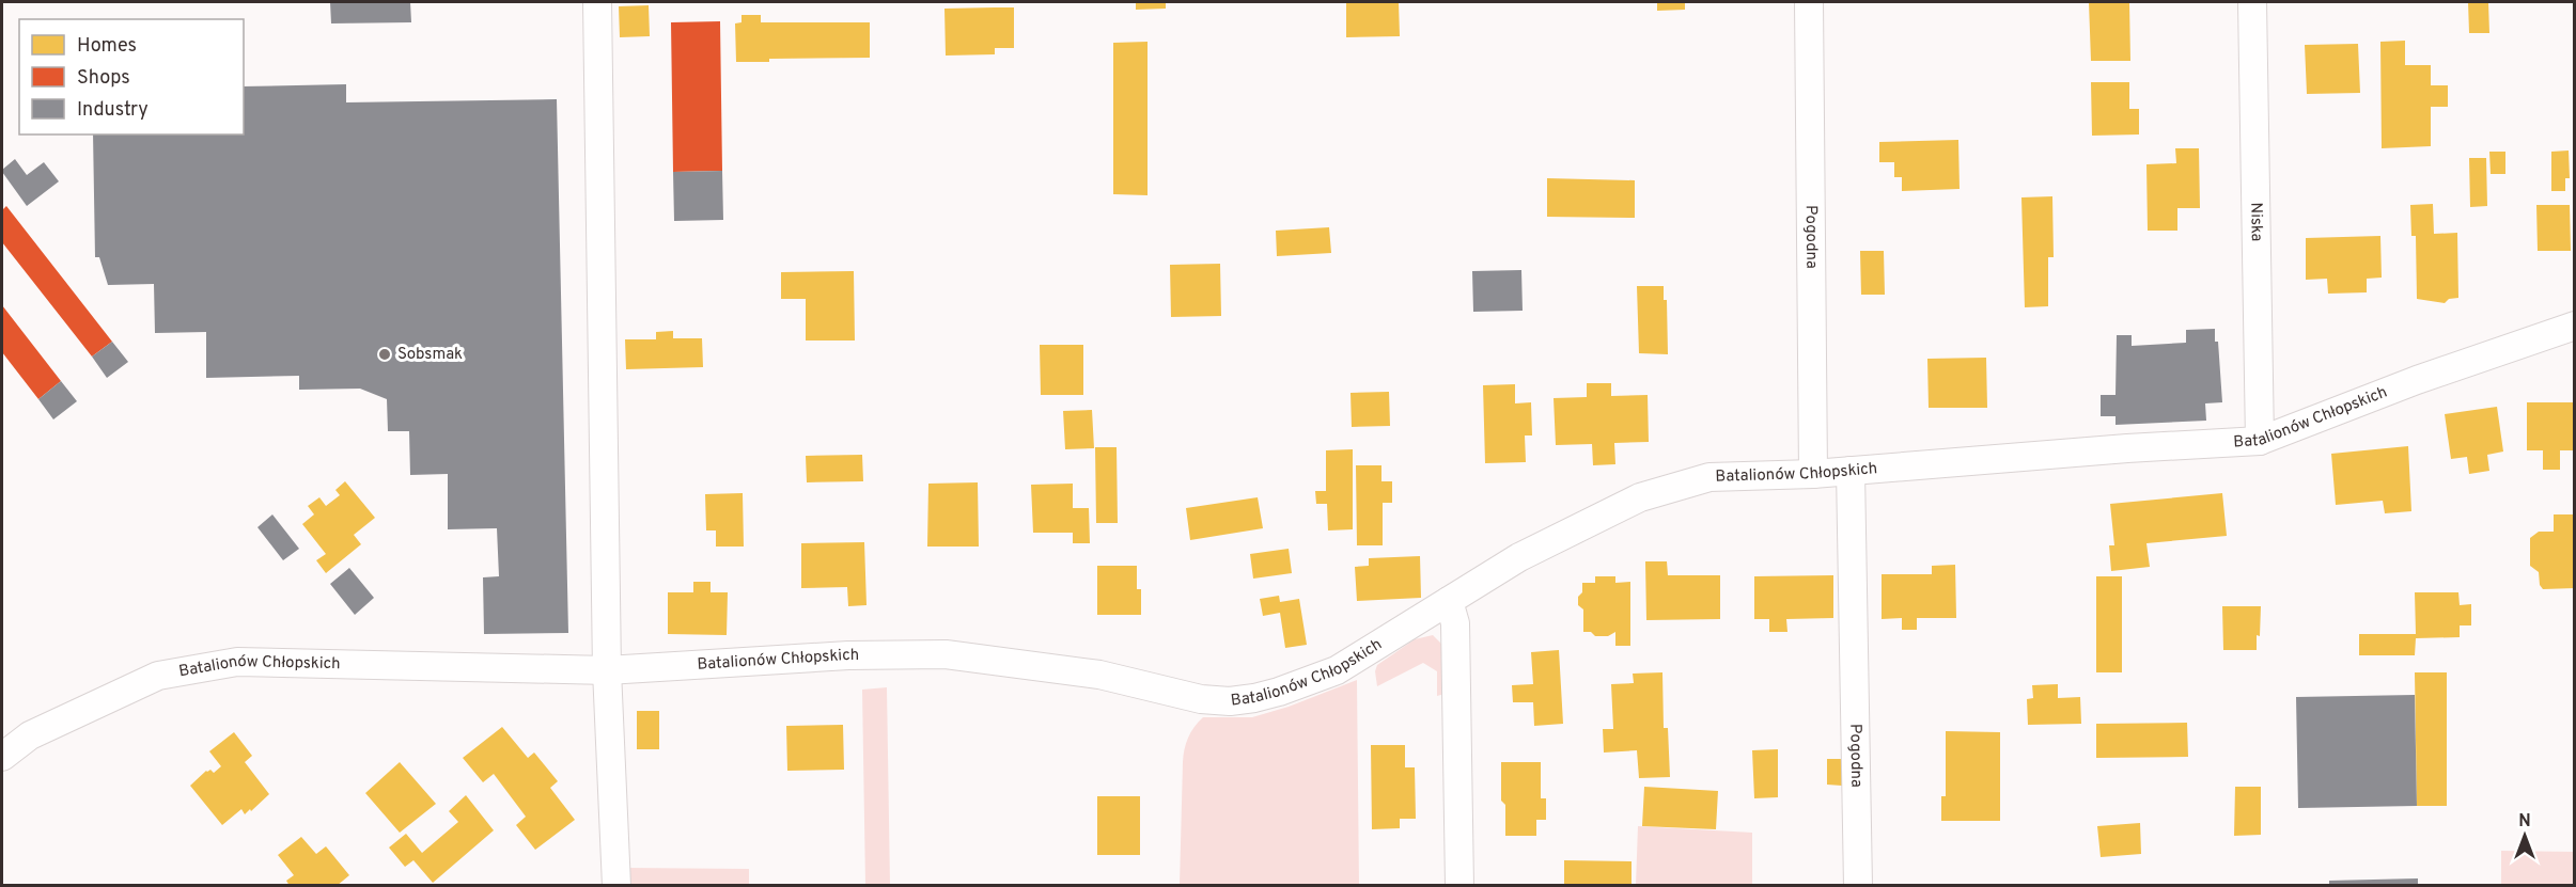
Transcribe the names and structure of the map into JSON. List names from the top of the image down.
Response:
{
  "streets": {
    "street": ["Niska", "Pogodna", "Batalionów Chłopskich"]
  },
  "crossings": [
    ["Niska", "Batalionów Chłopskich"],
    ["Pogodna", "Batalionów Chłopskich"]
  ],
  "places": ["Sobsmak"],
  "legend": ["Homes", "Shops", "Industry"],
  "north": "top"
}
